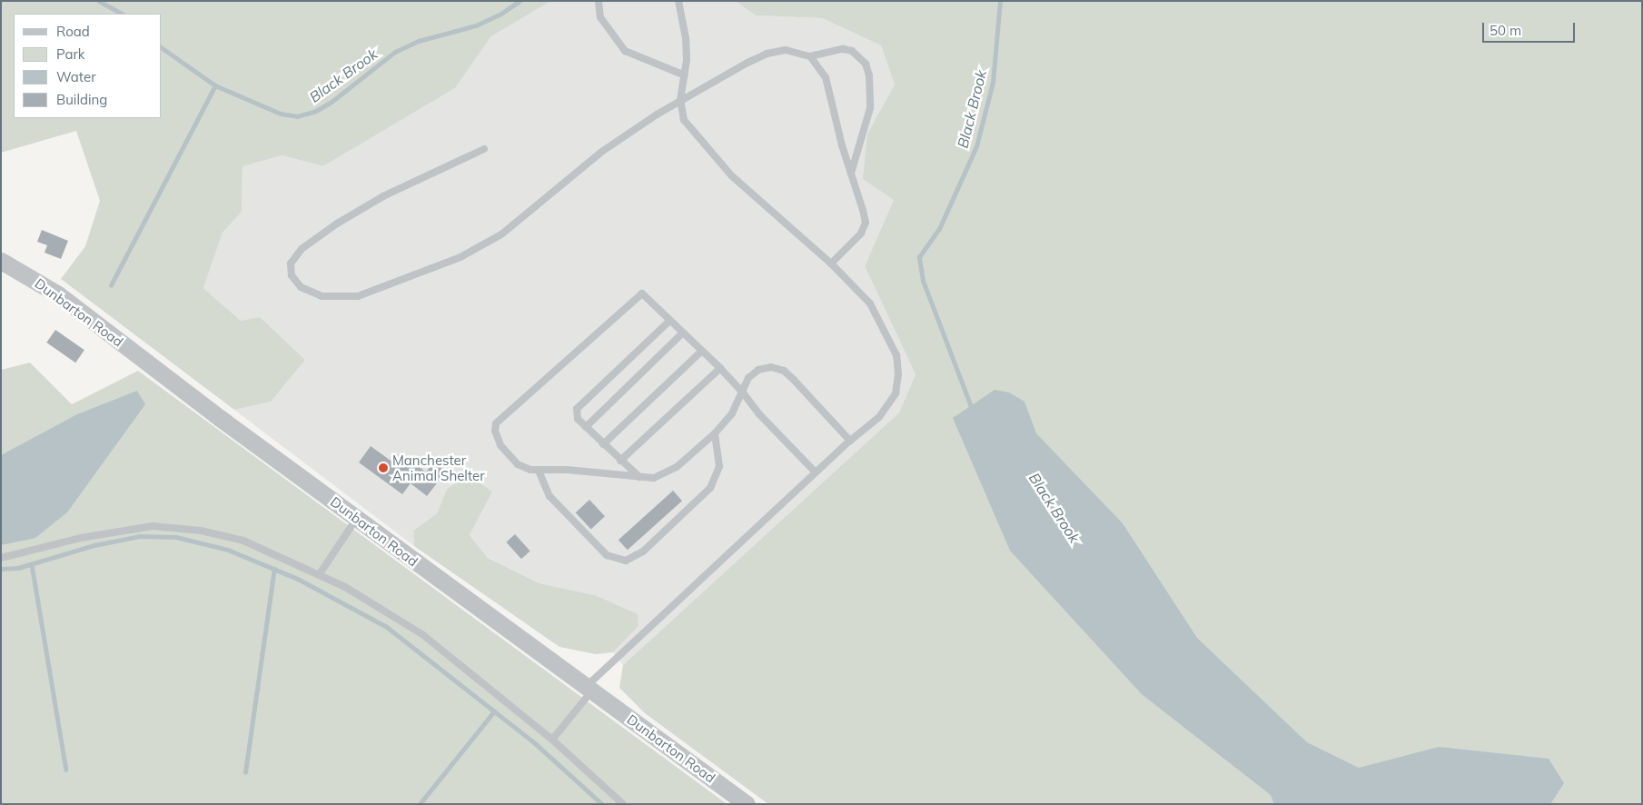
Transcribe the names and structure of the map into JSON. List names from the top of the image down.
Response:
{
  "streets": {
    "street": ["Dunbarton Road"]
  },
  "water": ["Black Brook"],
  "places": ["Manchester Animal Shelter"],
  "legend": [
    "Road",
    "Park",
    "Water",
    "Building"
  ],
  "scale_bar": "50 m"
}
